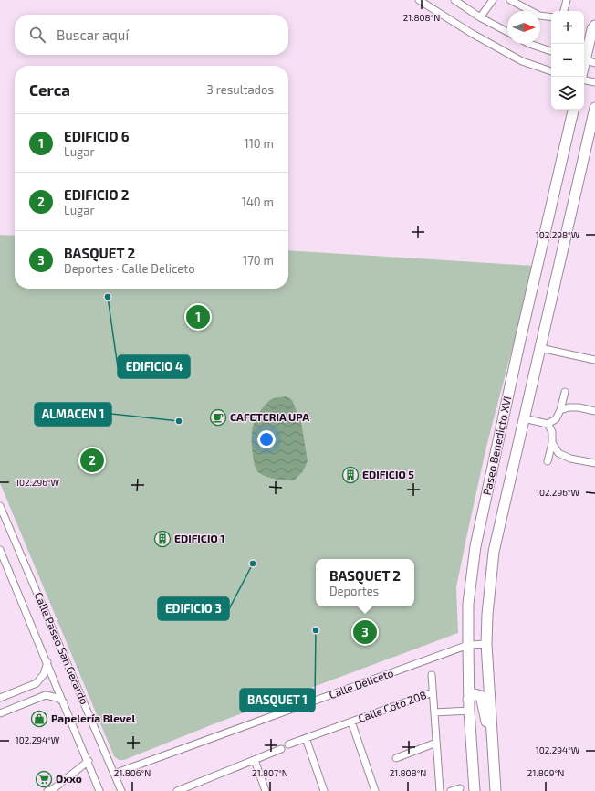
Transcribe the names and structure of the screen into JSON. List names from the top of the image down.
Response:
{
  "streets": {
    "street": [
      "Paseo Benedicto XVI",
      "Calle Paseo San Gerardo",
      "Calle Deliceto",
      "Calle Coto 208"
    ]
  },
  "crossings": [
    ["Paseo Benedicto XVI", "Calle Deliceto"],
    ["Paseo Benedicto XVI", "Calle Coto 208"],
    ["Calle Paseo San Gerardo", "Calle Deliceto"]
  ],
  "places": {
    "other": [
      "EDIFICIO 4",
      "ALMACEN 1",
      "EDIFICIO 3",
      "BASQUET 1"
    ],
    "cafe": ["CAFETERIA UPA"],
    "building": ["EDIFICIO 5", "EDIFICIO 1"],
    "shop": ["Papelería Blevel"],
    "supermarket": ["Oxxo"]
  },
  "north": "right",
  "page": {
    "map_buttons": ["+", "−"],
    "search": "Buscar aquí",
    "heading": ["Cerca", "3 resultados"],
    "list": [
      {
        "mark": "1",
        "name": "EDIFICIO 6",
        "note": "Lugar",
        "value": "110 m"
      },
      {
        "mark": "2",
        "name": "EDIFICIO 2",
        "note": "Lugar",
        "value": "140 m"
      },
      {
        "mark": "3",
        "name": "BASQUET 2",
        "note": "Deportes · Calle Deliceto",
        "value": "170 m"
      }
    ],
    "pins": ["1", "2", "3"],
    "popup": ["BASQUET 2", "Deportes"]
  },
  "coordinates": [
    "21.808°N",
    "102.298°W",
    "102.296°W",
    "102.294°W",
    "21.806°N",
    "21.807°N",
    "21.809°N"
  ]
}
